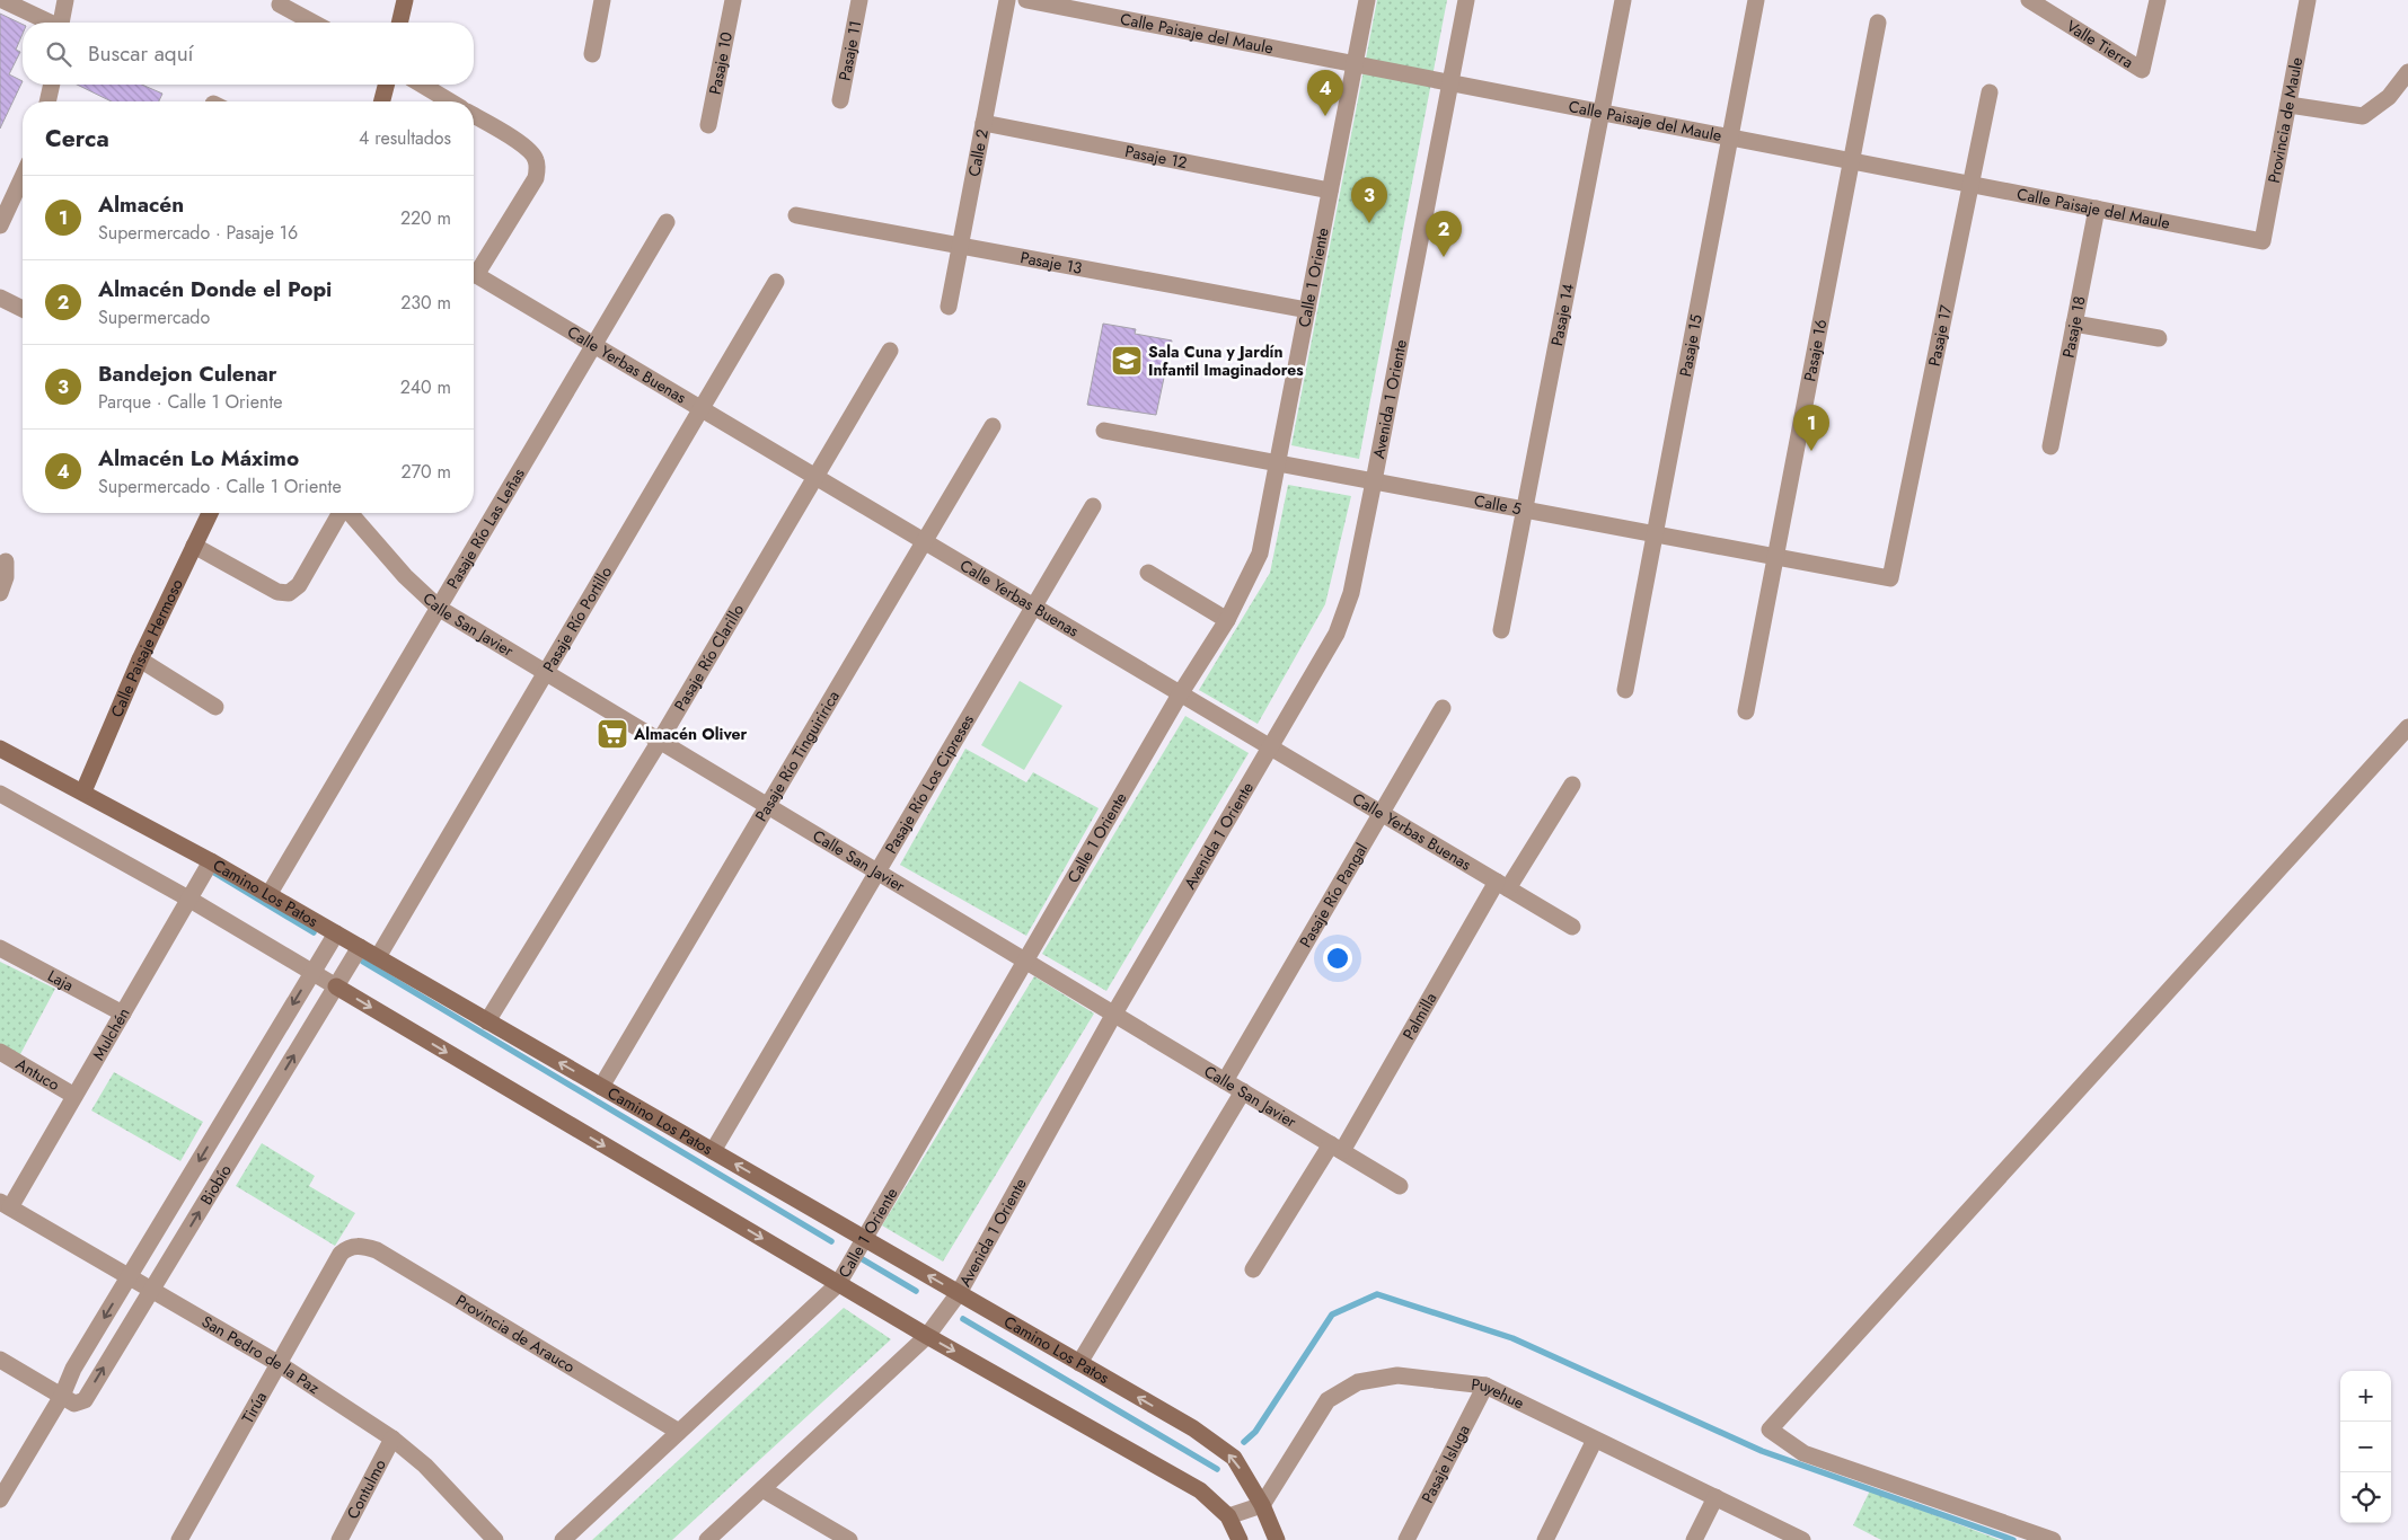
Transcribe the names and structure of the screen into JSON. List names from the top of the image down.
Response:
{
  "streets": {
    "street": [
      "Calle Paisaje del Maule",
      "Valle Tierra",
      "Pasaje 11",
      "Pasaje 10",
      "Provincia de Maule",
      "Calle 2",
      "Pasaje 12",
      "Pasaje 13",
      "Calle 1 Oriente",
      "Pasaje 14",
      "Pasaje 18",
      "Pasaje 17",
      "Pasaje 15",
      "Pasaje 16",
      "Calle Yerbas Buenas",
      "Avenida 1 Oriente",
      "Calle 5",
      "Pasaje Río Las Leñas",
      "Pasaje Río Portillo",
      "Calle San Javier",
      "Calle Paisaje Hermoso",
      "Pasaje Río Clarillo",
      "Pasaje Río Tinguiririca",
      "Pasaje Río Los Cipreses",
      "Camino Los Patos",
      "Pasaje Río Pangal",
      "Laja",
      "Palmilla",
      "Mulchén",
      "Antuco",
      "Biobío",
      "Provincia de Arauco",
      "San Pedro de la Paz",
      "Puyehue",
      "Tirúa",
      "Pasaje Isluga",
      "Contulmo"
    ]
  },
  "crossings": [
    ["Calle Paisaje del Maule", "Provincia de Maule"],
    ["Calle Paisaje del Maule", "Calle 1 Oriente"],
    ["Calle Paisaje del Maule", "Pasaje 14"],
    ["Calle Paisaje del Maule", "Pasaje 18"],
    ["Calle Paisaje del Maule", "Pasaje 17"],
    ["Calle Paisaje del Maule", "Pasaje 15"],
    ["Calle Paisaje del Maule", "Pasaje 16"],
    ["Calle Paisaje del Maule", "Avenida 1 Oriente"],
    ["Calle 2", "Pasaje 12"],
    ["Calle 2", "Pasaje 13"],
    ["Pasaje 12", "Calle 1 Oriente"],
    ["Pasaje 13", "Calle 1 Oriente"],
    ["Calle 1 Oriente", "Calle Yerbas Buenas"],
    ["Calle 1 Oriente", "Calle 5"],
    ["Calle 1 Oriente", "Calle San Javier"],
    ["Calle 1 Oriente", "Camino Los Patos"],
    ["Calle 1 Oriente", "Provincia de Arauco"],
    ["Pasaje 14", "Calle 5"],
    ["Pasaje 17", "Calle 5"],
    ["Pasaje 15", "Calle 5"],
    ["Pasaje 16", "Calle 5"],
    ["Calle Yerbas Buenas", "Avenida 1 Oriente"],
    ["Calle Yerbas Buenas", "Pasaje Río Las Leñas"],
    ["Calle Yerbas Buenas", "Pasaje Río Portillo"],
    ["Calle Yerbas Buenas", "Pasaje Río Clarillo"],
    ["Calle Yerbas Buenas", "Pasaje Río Tinguiririca"],
    ["Calle Yerbas Buenas", "Pasaje Río Los Cipreses"],
    ["Calle Yerbas Buenas", "Pasaje Río Pangal"],
    ["Calle Yerbas Buenas", "Palmilla"],
    ["Avenida 1 Oriente", "Calle 5"],
    ["Avenida 1 Oriente", "Calle San Javier"],
    ["Avenida 1 Oriente", "Camino Los Patos"],
    ["Pasaje Río Las Leñas", "Calle San Javier"],
    ["Pasaje Río Las Leñas", "Camino Los Patos"],
    ["Pasaje Río Portillo", "Calle San Javier"],
    ["Pasaje Río Portillo", "Camino Los Patos"],
    ["Calle San Javier", "Pasaje Río Clarillo"],
    ["Calle San Javier", "Pasaje Río Tinguiririca"],
    ["Calle San Javier", "Pasaje Río Los Cipreses"],
    ["Calle San Javier", "Pasaje Río Pangal"],
    ["Calle San Javier", "Palmilla"],
    ["Calle Paisaje Hermoso", "Camino Los Patos"],
    ["Pasaje Río Clarillo", "Camino Los Patos"],
    ["Pasaje Río Tinguiririca", "Camino Los Patos"],
    ["Pasaje Río Los Cipreses", "Camino Los Patos"],
    ["Camino Los Patos", "Mulchén"],
    ["Camino Los Patos", "Biobío"],
    ["Camino Los Patos", "Puyehue"],
    ["Laja", "Mulchén"],
    ["Mulchén", "Antuco"],
    ["Mulchén", "San Pedro de la Paz"],
    ["Biobío", "San Pedro de la Paz"],
    ["Provincia de Arauco", "Tirúa"],
    ["San Pedro de la Paz", "Tirúa"],
    ["San Pedro de la Paz", "Contulmo"],
    ["Puyehue", "Pasaje Isluga"]
  ],
  "places": {
    "school or university": ["Sala Cuna y Jardín Infantil Imaginadores"],
    "supermarket": ["Almacén Oliver"]
  },
  "page": {
    "search": "Buscar aquí",
    "pins": [
      "4",
      "3",
      "2",
      "1"
    ],
    "heading": ["Cerca", "4 resultados"],
    "list": [
      {
        "mark": "1",
        "name": "Almacén",
        "note": "Supermercado · Pasaje 16",
        "value": "220 m"
      },
      {
        "mark": "2",
        "name": "Almacén Donde el Popi",
        "note": "Supermercado",
        "value": "230 m"
      },
      {
        "mark": "3",
        "name": "Bandejon Culenar",
        "note": "Parque · Calle 1 Oriente",
        "value": "240 m"
      },
      {
        "mark": "4",
        "name": "Almacén Lo Máximo",
        "note": "Supermercado · Calle 1 Oriente",
        "value": "270 m"
      }
    ],
    "map_buttons": ["+", "−"]
  }
}
